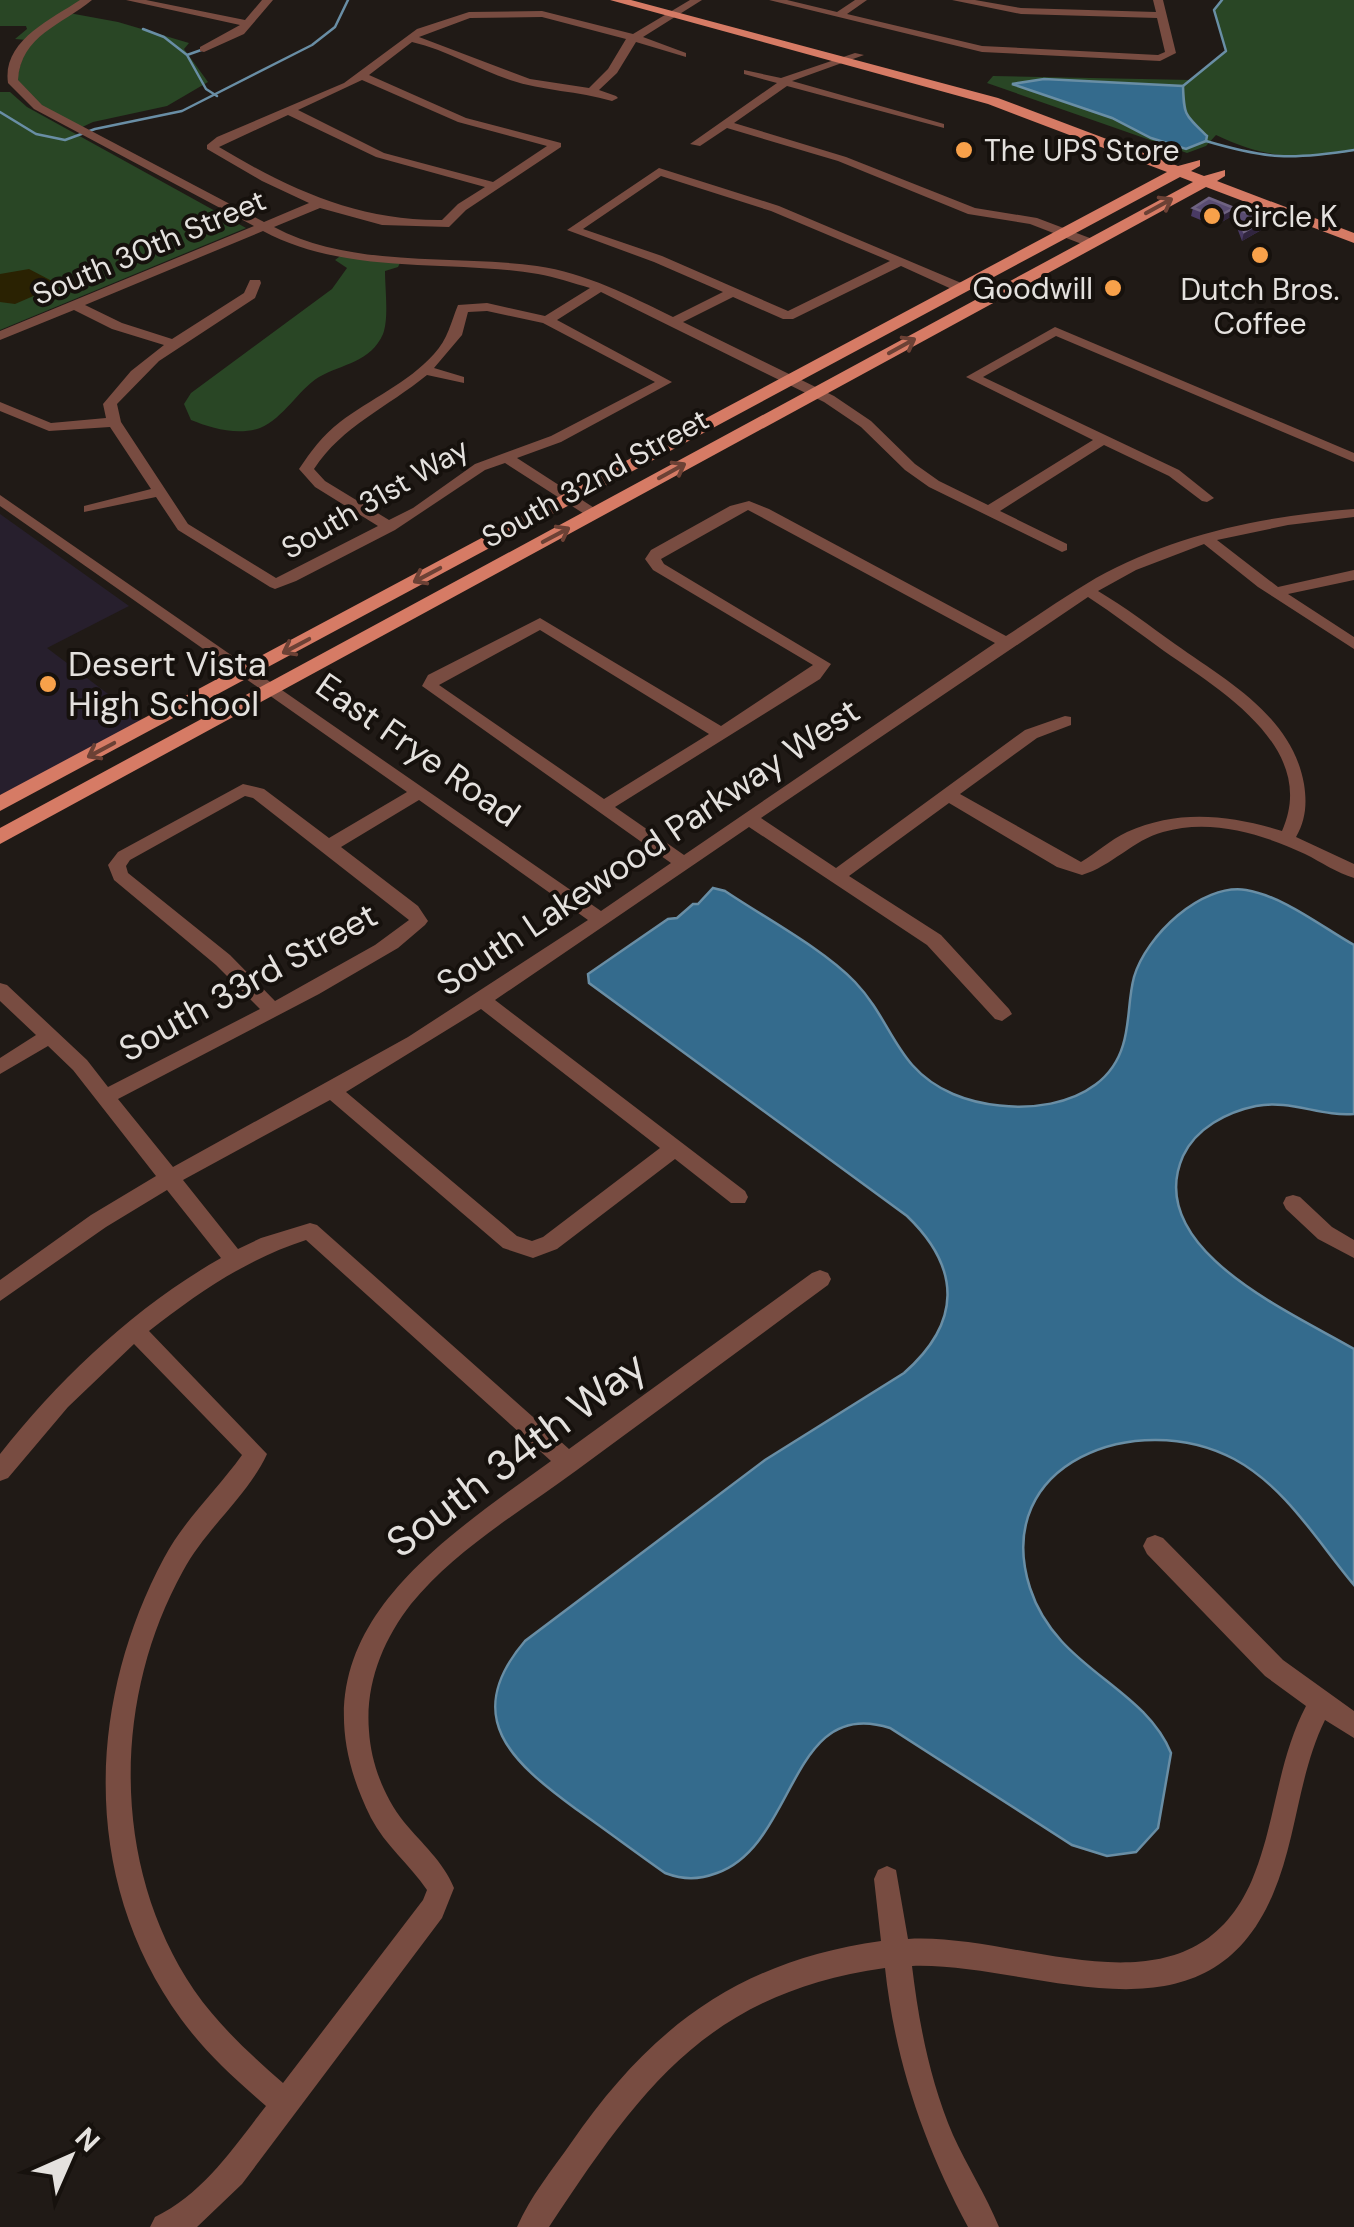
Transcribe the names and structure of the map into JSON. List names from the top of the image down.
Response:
{
  "streets": {
    "main road": ["South 32nd Street"],
    "street": [
      "South 30th Street",
      "South 31st Way",
      "East Frye Road",
      "South Lakewood Parkway West",
      "South 33rd Street",
      "South 34th Way"
    ]
  },
  "crossings": [
    ["South 32nd Street", "East Frye Road"],
    ["East Frye Road", "South Lakewood Parkway West"]
  ],
  "places": [
    "The UPS Store",
    "Circle K",
    "Dutch Bros. Coffee",
    "Goodwill",
    "Desert Vista High School"
  ],
  "north": "top right"
}
